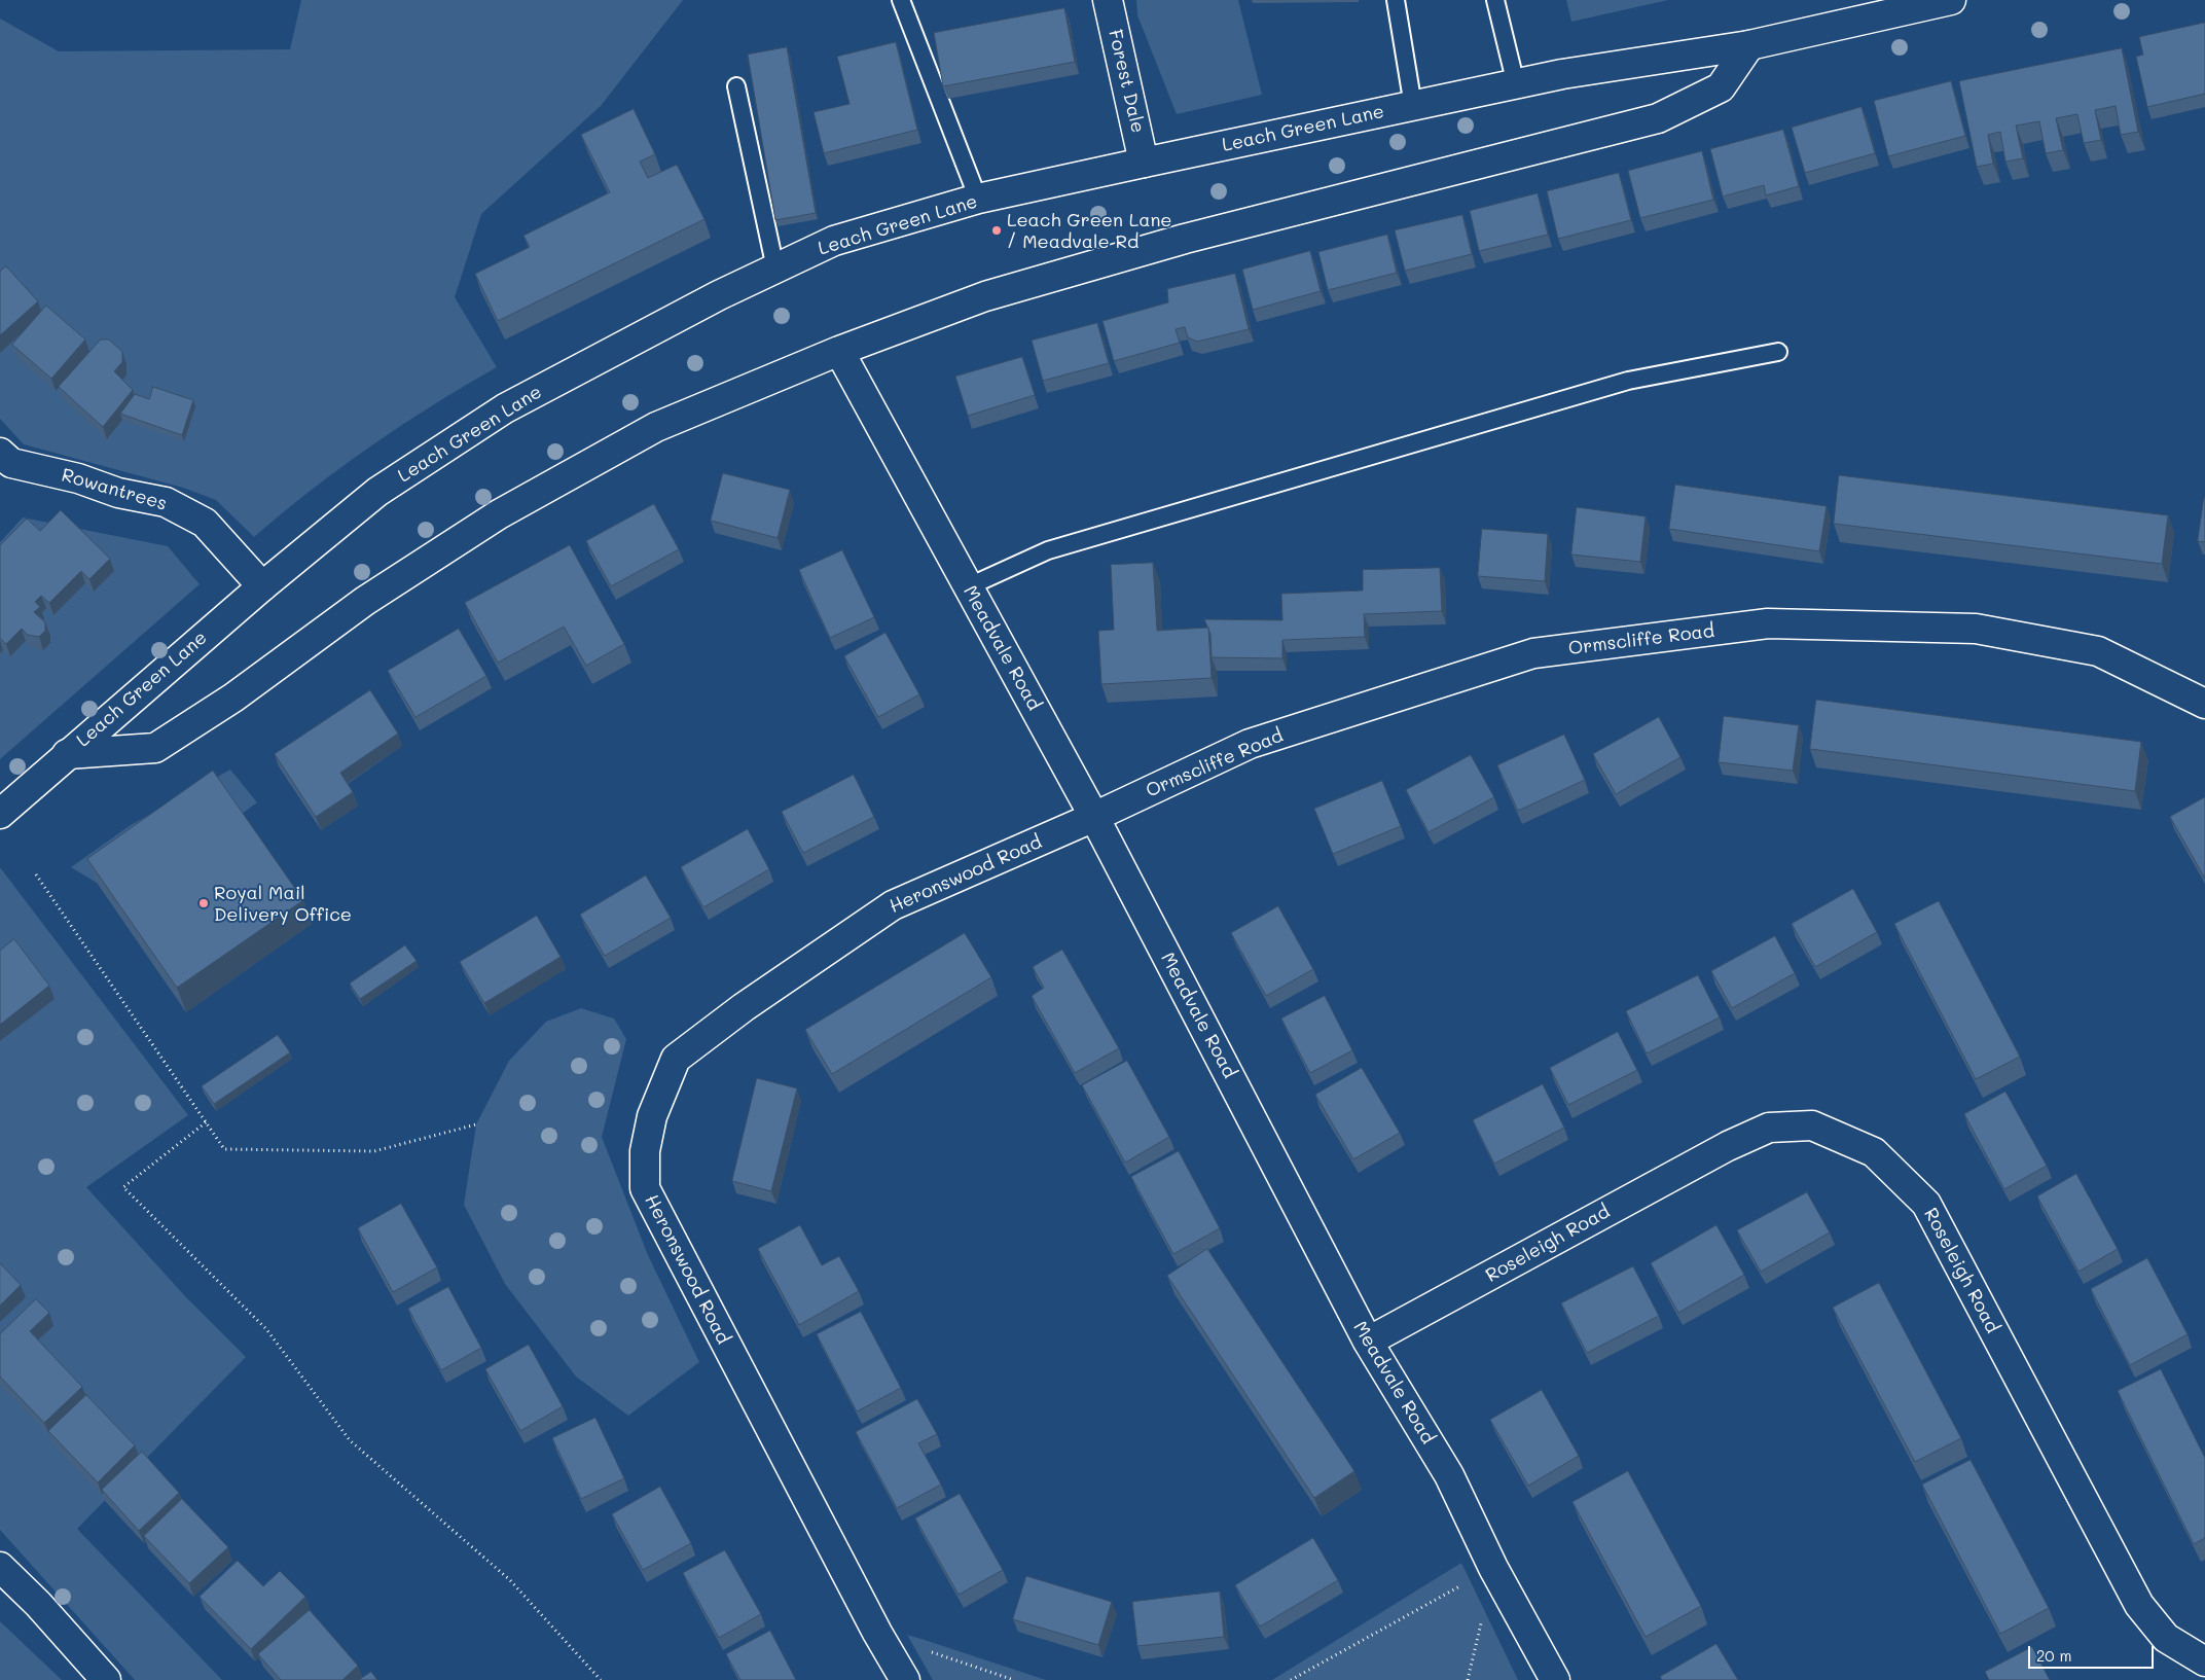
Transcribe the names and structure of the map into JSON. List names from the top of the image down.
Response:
{
  "streets": {
    "street": [
      "Forest Dale",
      "Leach Green Lane",
      "Rowantrees",
      "Ormscliffe Road",
      "Meadvale Road",
      "Heronswood Road",
      "Roseleigh Road"
    ]
  },
  "crossings": [
    ["Forest Dale", "Leach Green Lane"],
    ["Leach Green Lane", "Rowantrees"],
    ["Leach Green Lane", "Meadvale Road"],
    ["Ormscliffe Road", "Meadvale Road"],
    ["Ormscliffe Road", "Heronswood Road"],
    ["Meadvale Road", "Heronswood Road"],
    ["Meadvale Road", "Roseleigh Road"]
  ],
  "places": ["Leach Green Lane / Meadvale Rd", "Royal Mail Delivery Office"],
  "scale_bar": "20 m"
}
